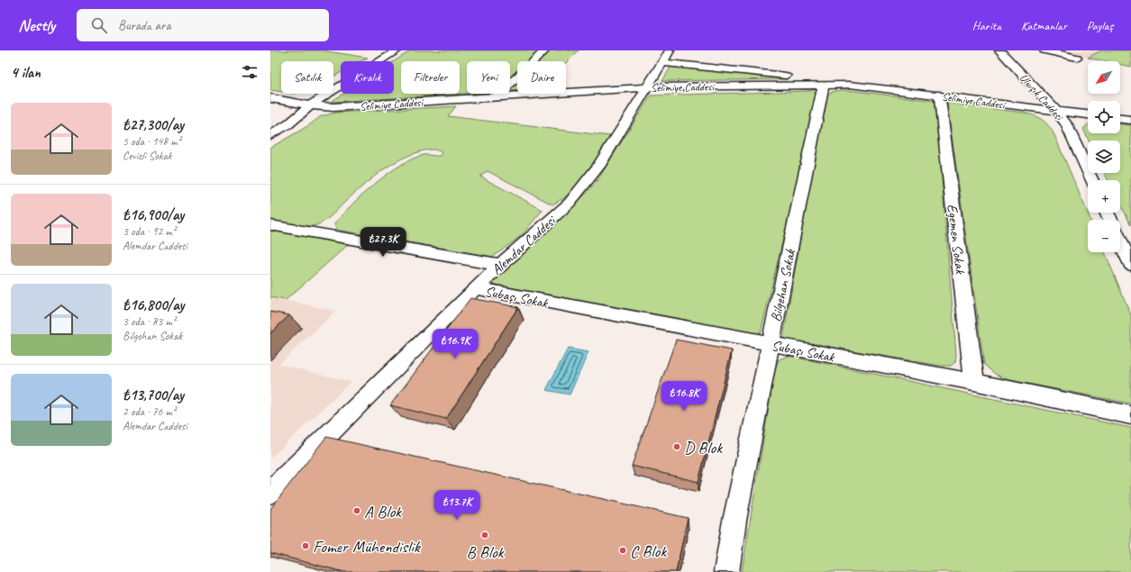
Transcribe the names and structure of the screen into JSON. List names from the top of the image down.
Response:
{
  "streets": {
    "street": [
      "Selimiye Caddesi",
      "Uluışık Caddesi",
      "Egemen Sokak",
      "Alemdar Caddesi",
      "Bilgehan Sokak",
      "Subaşı Sokak"
    ]
  },
  "crossings": [
    ["Selimiye Caddesi", "Uluışık Caddesi"],
    ["Selimiye Caddesi", "Egemen Sokak"],
    ["Selimiye Caddesi", "Alemdar Caddesi"],
    ["Selimiye Caddesi", "Bilgehan Sokak"],
    ["Egemen Sokak", "Subaşı Sokak"],
    ["Alemdar Caddesi", "Subaşı Sokak"],
    ["Bilgehan Sokak", "Subaşı Sokak"]
  ],
  "places": [
    "D Blok",
    "A Blok",
    "B Blok",
    "Fomer Mühendislik",
    "C Blok"
  ],
  "north": "bottom left",
  "page": {
    "header": "Nestly",
    "search": "Burada ara",
    "nav": ["Harita", "Katmanlar", "Paylaş"],
    "heading": "4 ilan",
    "map_buttons": ["+", "−"],
    "chip": [
      "Satılık",
      "Kiralık",
      "Filtreler",
      "Yeni",
      "Daire"
    ],
    "list": [
      {
        "name": "₺27,300/ay",
        "note": "5 oda · 148 m² · Cevizli Sokak"
      },
      {
        "name": "₺16,900/ay",
        "note": "3 oda · 92 m² · Alemdar Caddesi"
      },
      {
        "name": "₺16,800/ay",
        "note": "3 oda · 83 m² · Bilgehan Sokak"
      },
      {
        "name": "₺13,700/ay",
        "note": "2 oda · 76 m² · Alemdar Caddesi"
      }
    ],
    "price": [
      "₺27.3K",
      "₺16.9K",
      "₺16.8K",
      "₺13.7K"
    ]
  }
}
